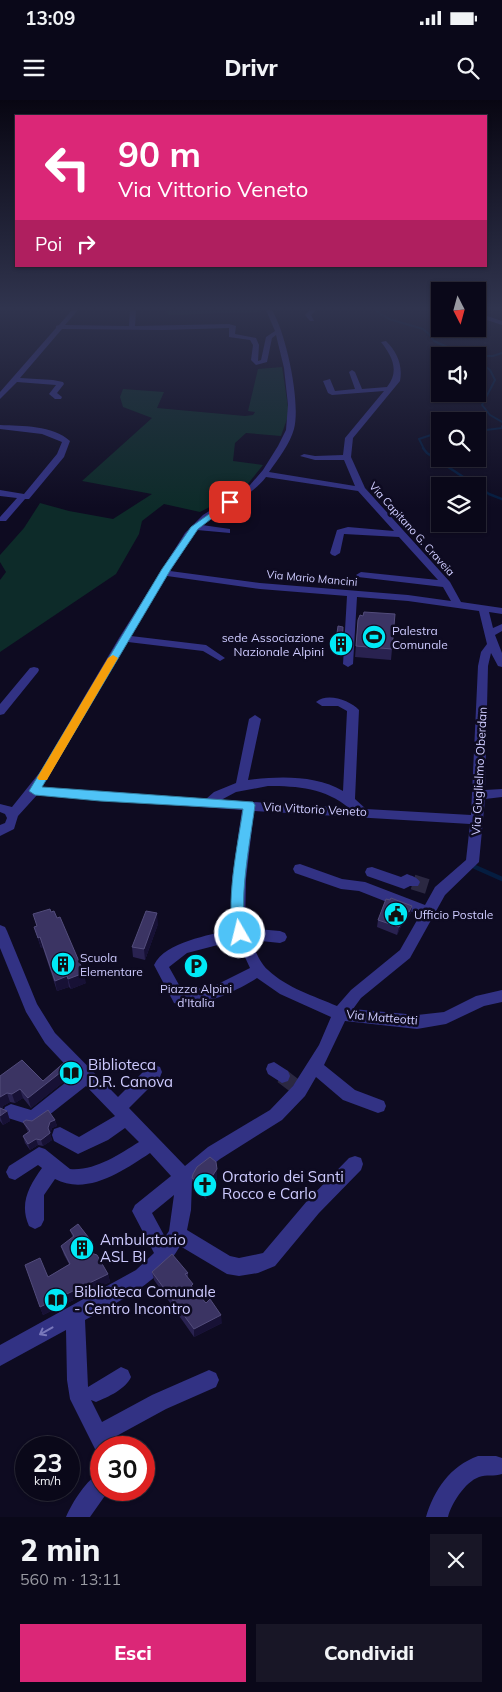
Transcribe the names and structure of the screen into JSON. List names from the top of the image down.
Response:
{
  "streets": {
    "street": [
      "Via Capitano G. Craveia",
      "Via Mario Mancini",
      "Via Guglielmo Oberdan",
      "Via Vittorio Veneto",
      "Via Matteotti"
    ]
  },
  "crossings": [
    ["Via Capitano G. Craveia", "Via Mario Mancini"],
    ["Via Guglielmo Oberdan", "Via Vittorio Veneto"],
    ["Via Guglielmo Oberdan", "Via Matteotti"],
    ["Via Vittorio Veneto", "Via Matteotti"]
  ],
  "places": {
    "sports": ["Palestra Comunale"],
    "building": ["sede Associazione Nazionale Alpini", "Scuola Elementare", "Ambulatorio ASL BI"],
    "public building": ["Ufficio Postale"],
    "parking": ["Piazza Alpini d'Italia"],
    "library": ["Biblioteca D.R. Canova", "Biblioteca Comunale - Centro Incontro"],
    "church": ["Oratorio dei Santi Rocco e Carlo"]
  },
  "north": "bottom",
  "page": {
    "status": "13:09",
    "header": "Drivr",
    "turn": ["90 m", "Via Vittorio Veneto"],
    "then": "Poi",
    "speed": "23 km/h",
    "limit": "30",
    "heading": ["2 min", "560 m · 13:11"],
    "buttons": ["Esci", "Condividi"]
  }
}
